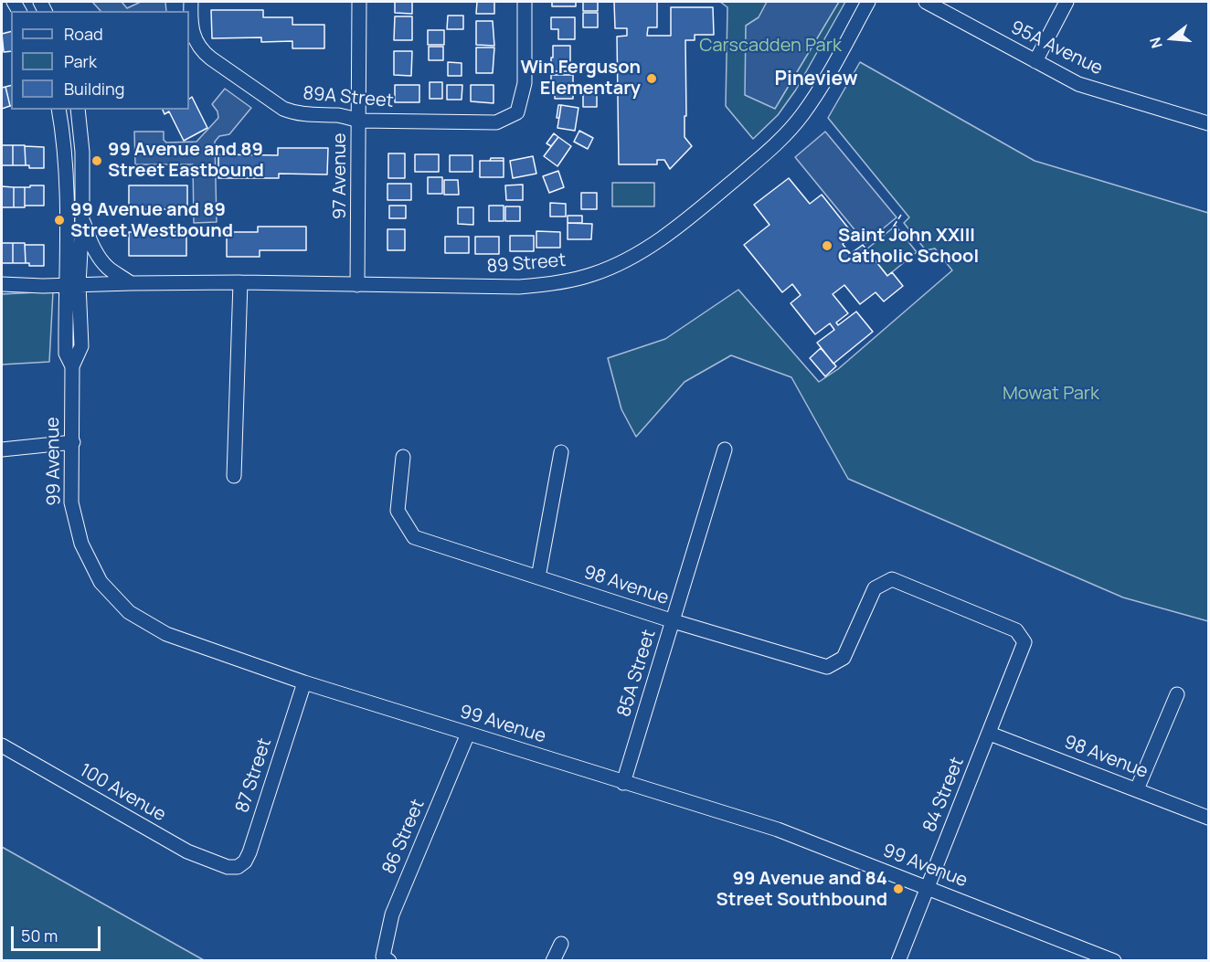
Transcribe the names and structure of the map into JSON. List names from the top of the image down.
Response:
{
  "streets": {
    "street": [
      "95A Avenue",
      "89A Street",
      "97 Avenue",
      "89 Street",
      "99 Avenue",
      "98 Avenue",
      "85A Street",
      "87 Street",
      "100 Avenue",
      "84 Street",
      "86 Street"
    ]
  },
  "crossings": [
    ["89A Street", "97 Avenue"],
    ["97 Avenue", "89 Street"],
    ["89 Street", "99 Avenue"],
    ["99 Avenue", "85A Street"],
    ["99 Avenue", "87 Street"],
    ["99 Avenue", "84 Street"],
    ["99 Avenue", "86 Street"],
    ["98 Avenue", "85A Street"],
    ["98 Avenue", "84 Street"],
    ["87 Street", "100 Avenue"]
  ],
  "districts": ["Pineview"],
  "parks": ["Carscadden Park", "Mowat Park"],
  "places": [
    "Win Ferguson Elementary",
    "99 Avenue and 89 Street Eastbound",
    "99 Avenue and 89 Street Westbound",
    "Saint John XXIII Catholic School",
    "99 Avenue and 84 Street Southbound"
  ],
  "legend": ["Road", "Park", "Building"],
  "scale_bar": "50 m",
  "north": "left"
}
